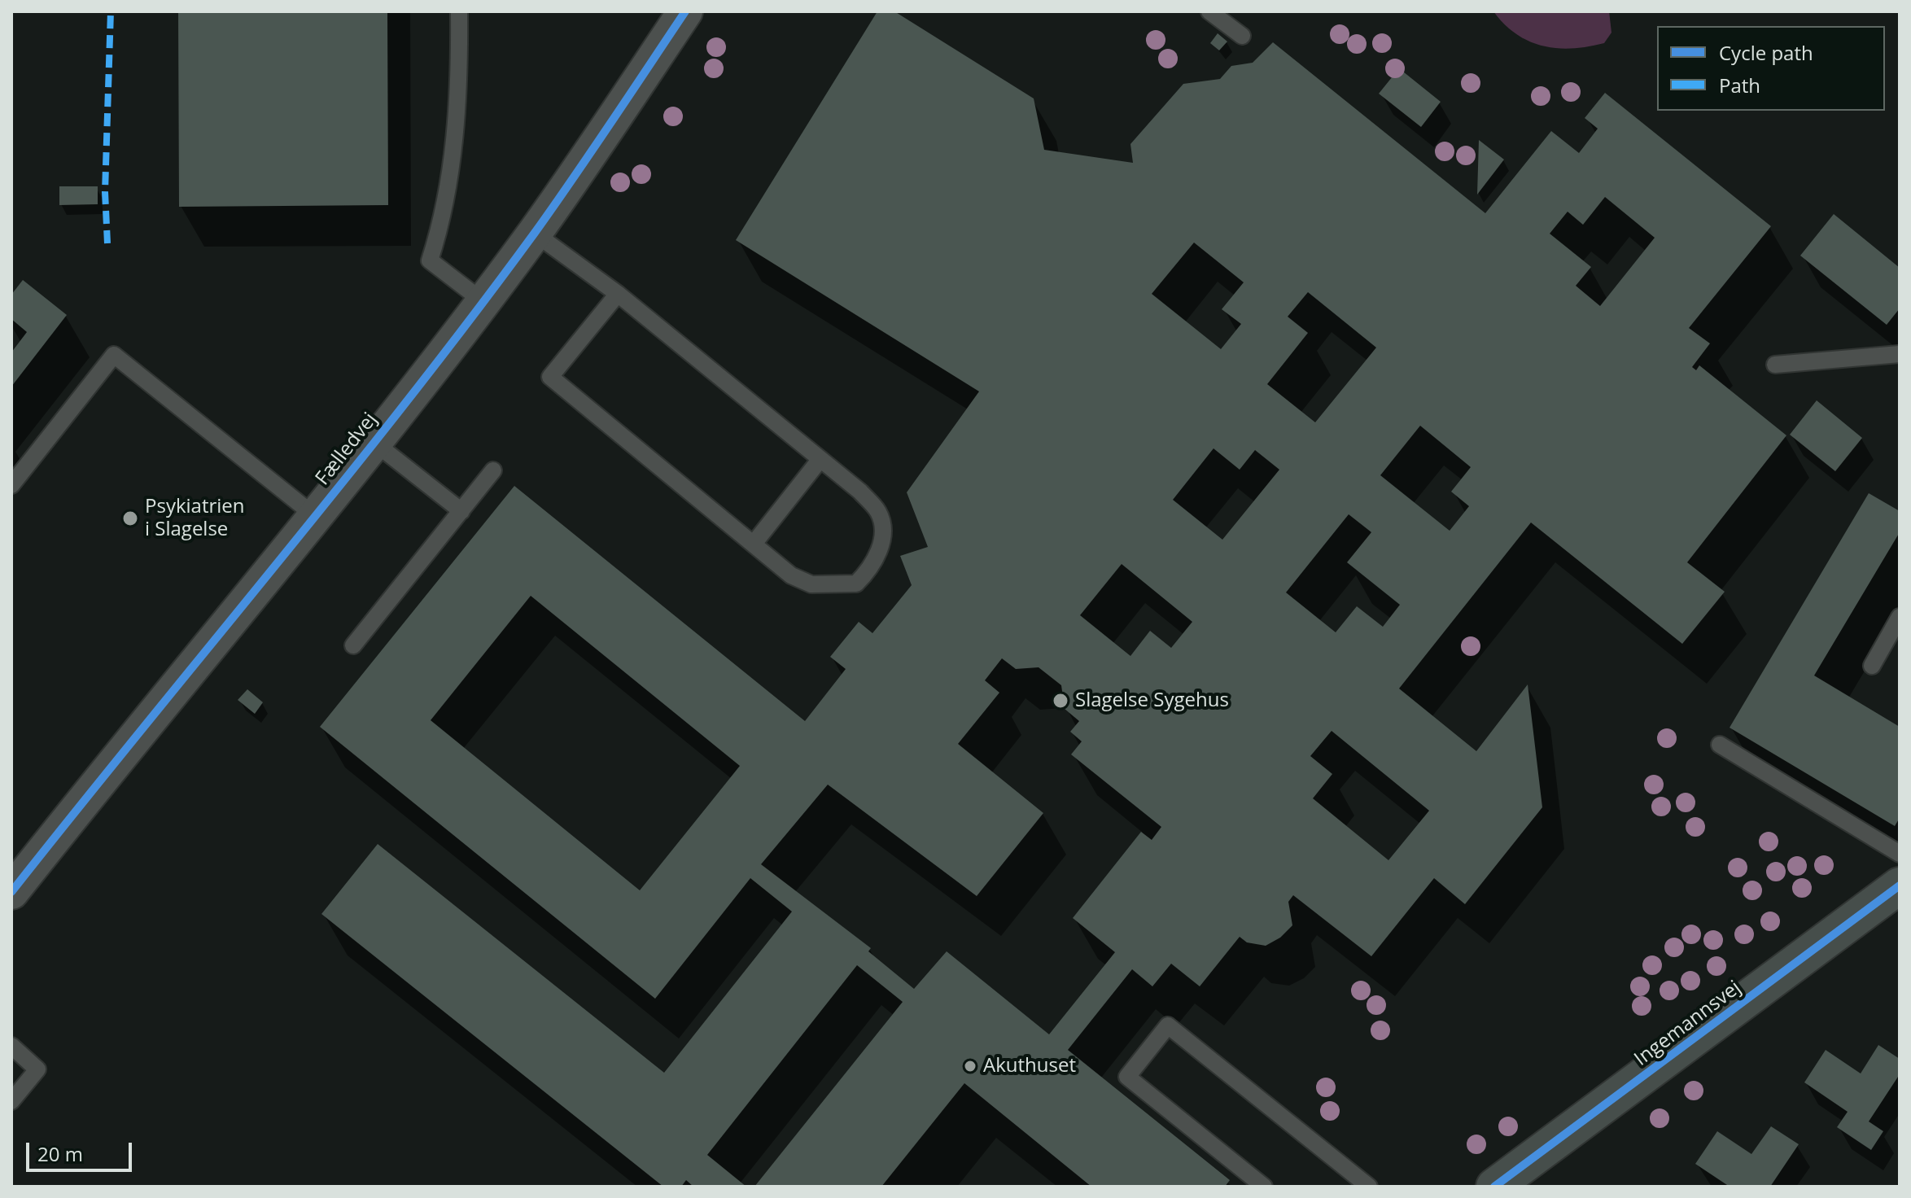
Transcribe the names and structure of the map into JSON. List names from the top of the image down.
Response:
{
  "streets": {
    "street": ["Fælledvej", "Ingemannsvej"]
  },
  "places": ["Psykiatrien i Slagelse", "Slagelse Sygehus", "Akuthuset"],
  "legend": ["Cycle path", "Path"],
  "scale_bar": "20 m"
}
